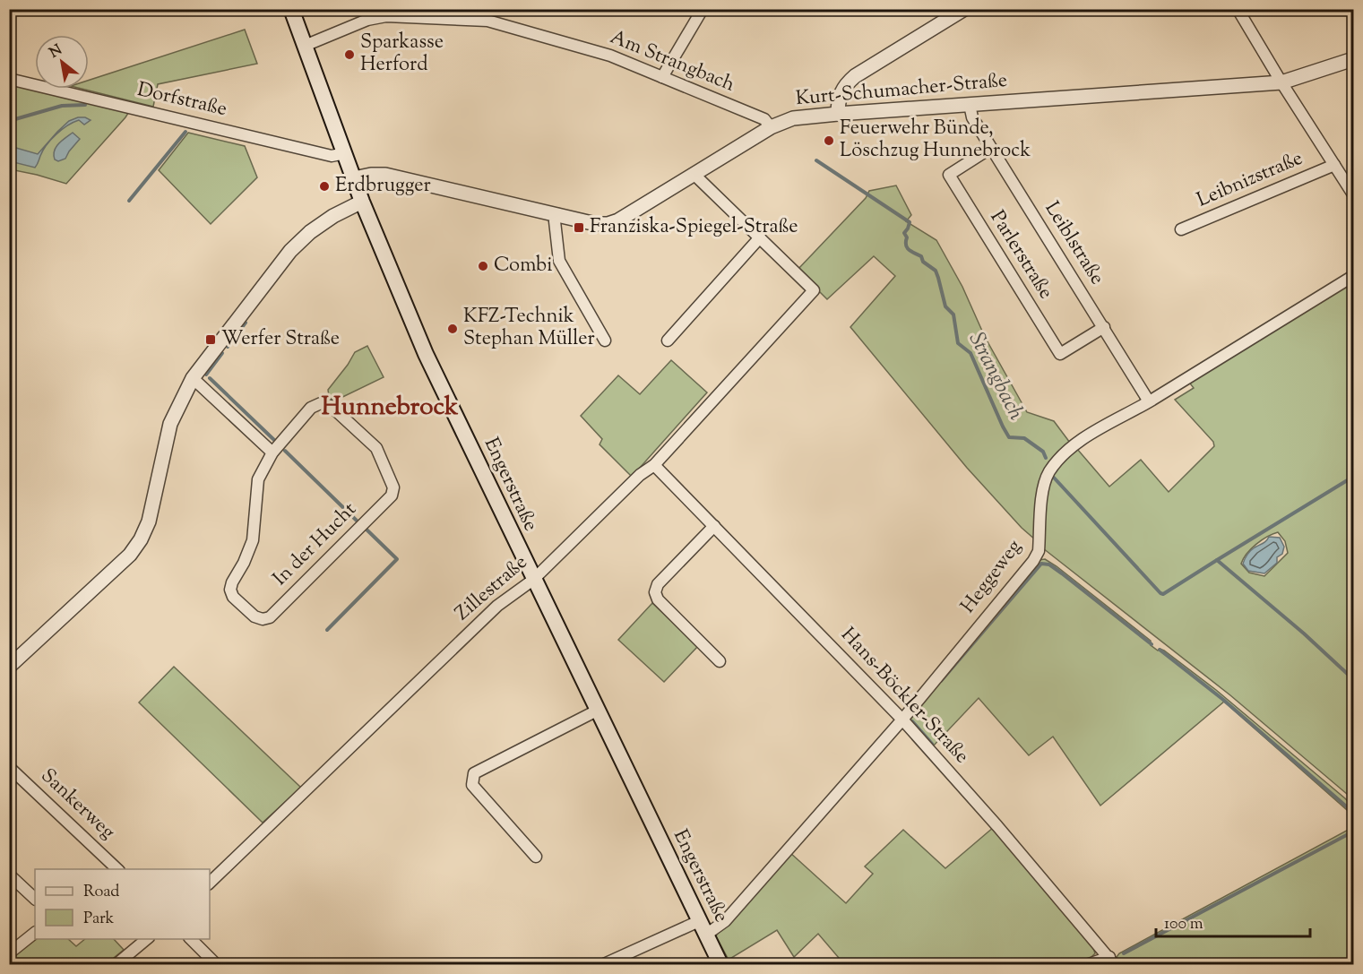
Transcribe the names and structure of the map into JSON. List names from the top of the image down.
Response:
{
  "streets": {
    "main road": ["Engerstraße"],
    "street": [
      "Am Strangbach",
      "Kurt-Schumacher-Straße",
      "Dorfstraße",
      "Leibnizstraße",
      "Leiblstraße",
      "Parlerstraße",
      "In der Hucht",
      "Heggeweg",
      "Zillestraße",
      "Hans-Böckler-Straße",
      "Sankerweg"
    ]
  },
  "crossings": [
    ["Am Strangbach", "Kurt-Schumacher-Straße"],
    ["Am Strangbach", "Engerstraße"],
    ["Kurt-Schumacher-Straße", "Leiblstraße"],
    ["Kurt-Schumacher-Straße", "Engerstraße"],
    ["Dorfstraße", "Engerstraße"],
    ["Leiblstraße", "Parlerstraße"],
    ["Leiblstraße", "Heggeweg"],
    ["Engerstraße", "Heggeweg"],
    ["Engerstraße", "Zillestraße"],
    ["Heggeweg", "Hans-Böckler-Straße"],
    ["Zillestraße", "Hans-Böckler-Straße"]
  ],
  "districts": ["Hunnebrock"],
  "water": ["Strangbach"],
  "places": {
    "other": [
      "Sparkasse Herford",
      "Feuerwehr Bünde, Löschzug Hunnebrock",
      "Erdbrugger",
      "Combi",
      "KFZ-Technik Stephan Müller"
    ],
    "transit": ["Franziska-Spiegel-Straße", "Werfer Straße"]
  },
  "legend": ["Road", "Park"],
  "scale_bar": "100 m",
  "north": "top left"
}
